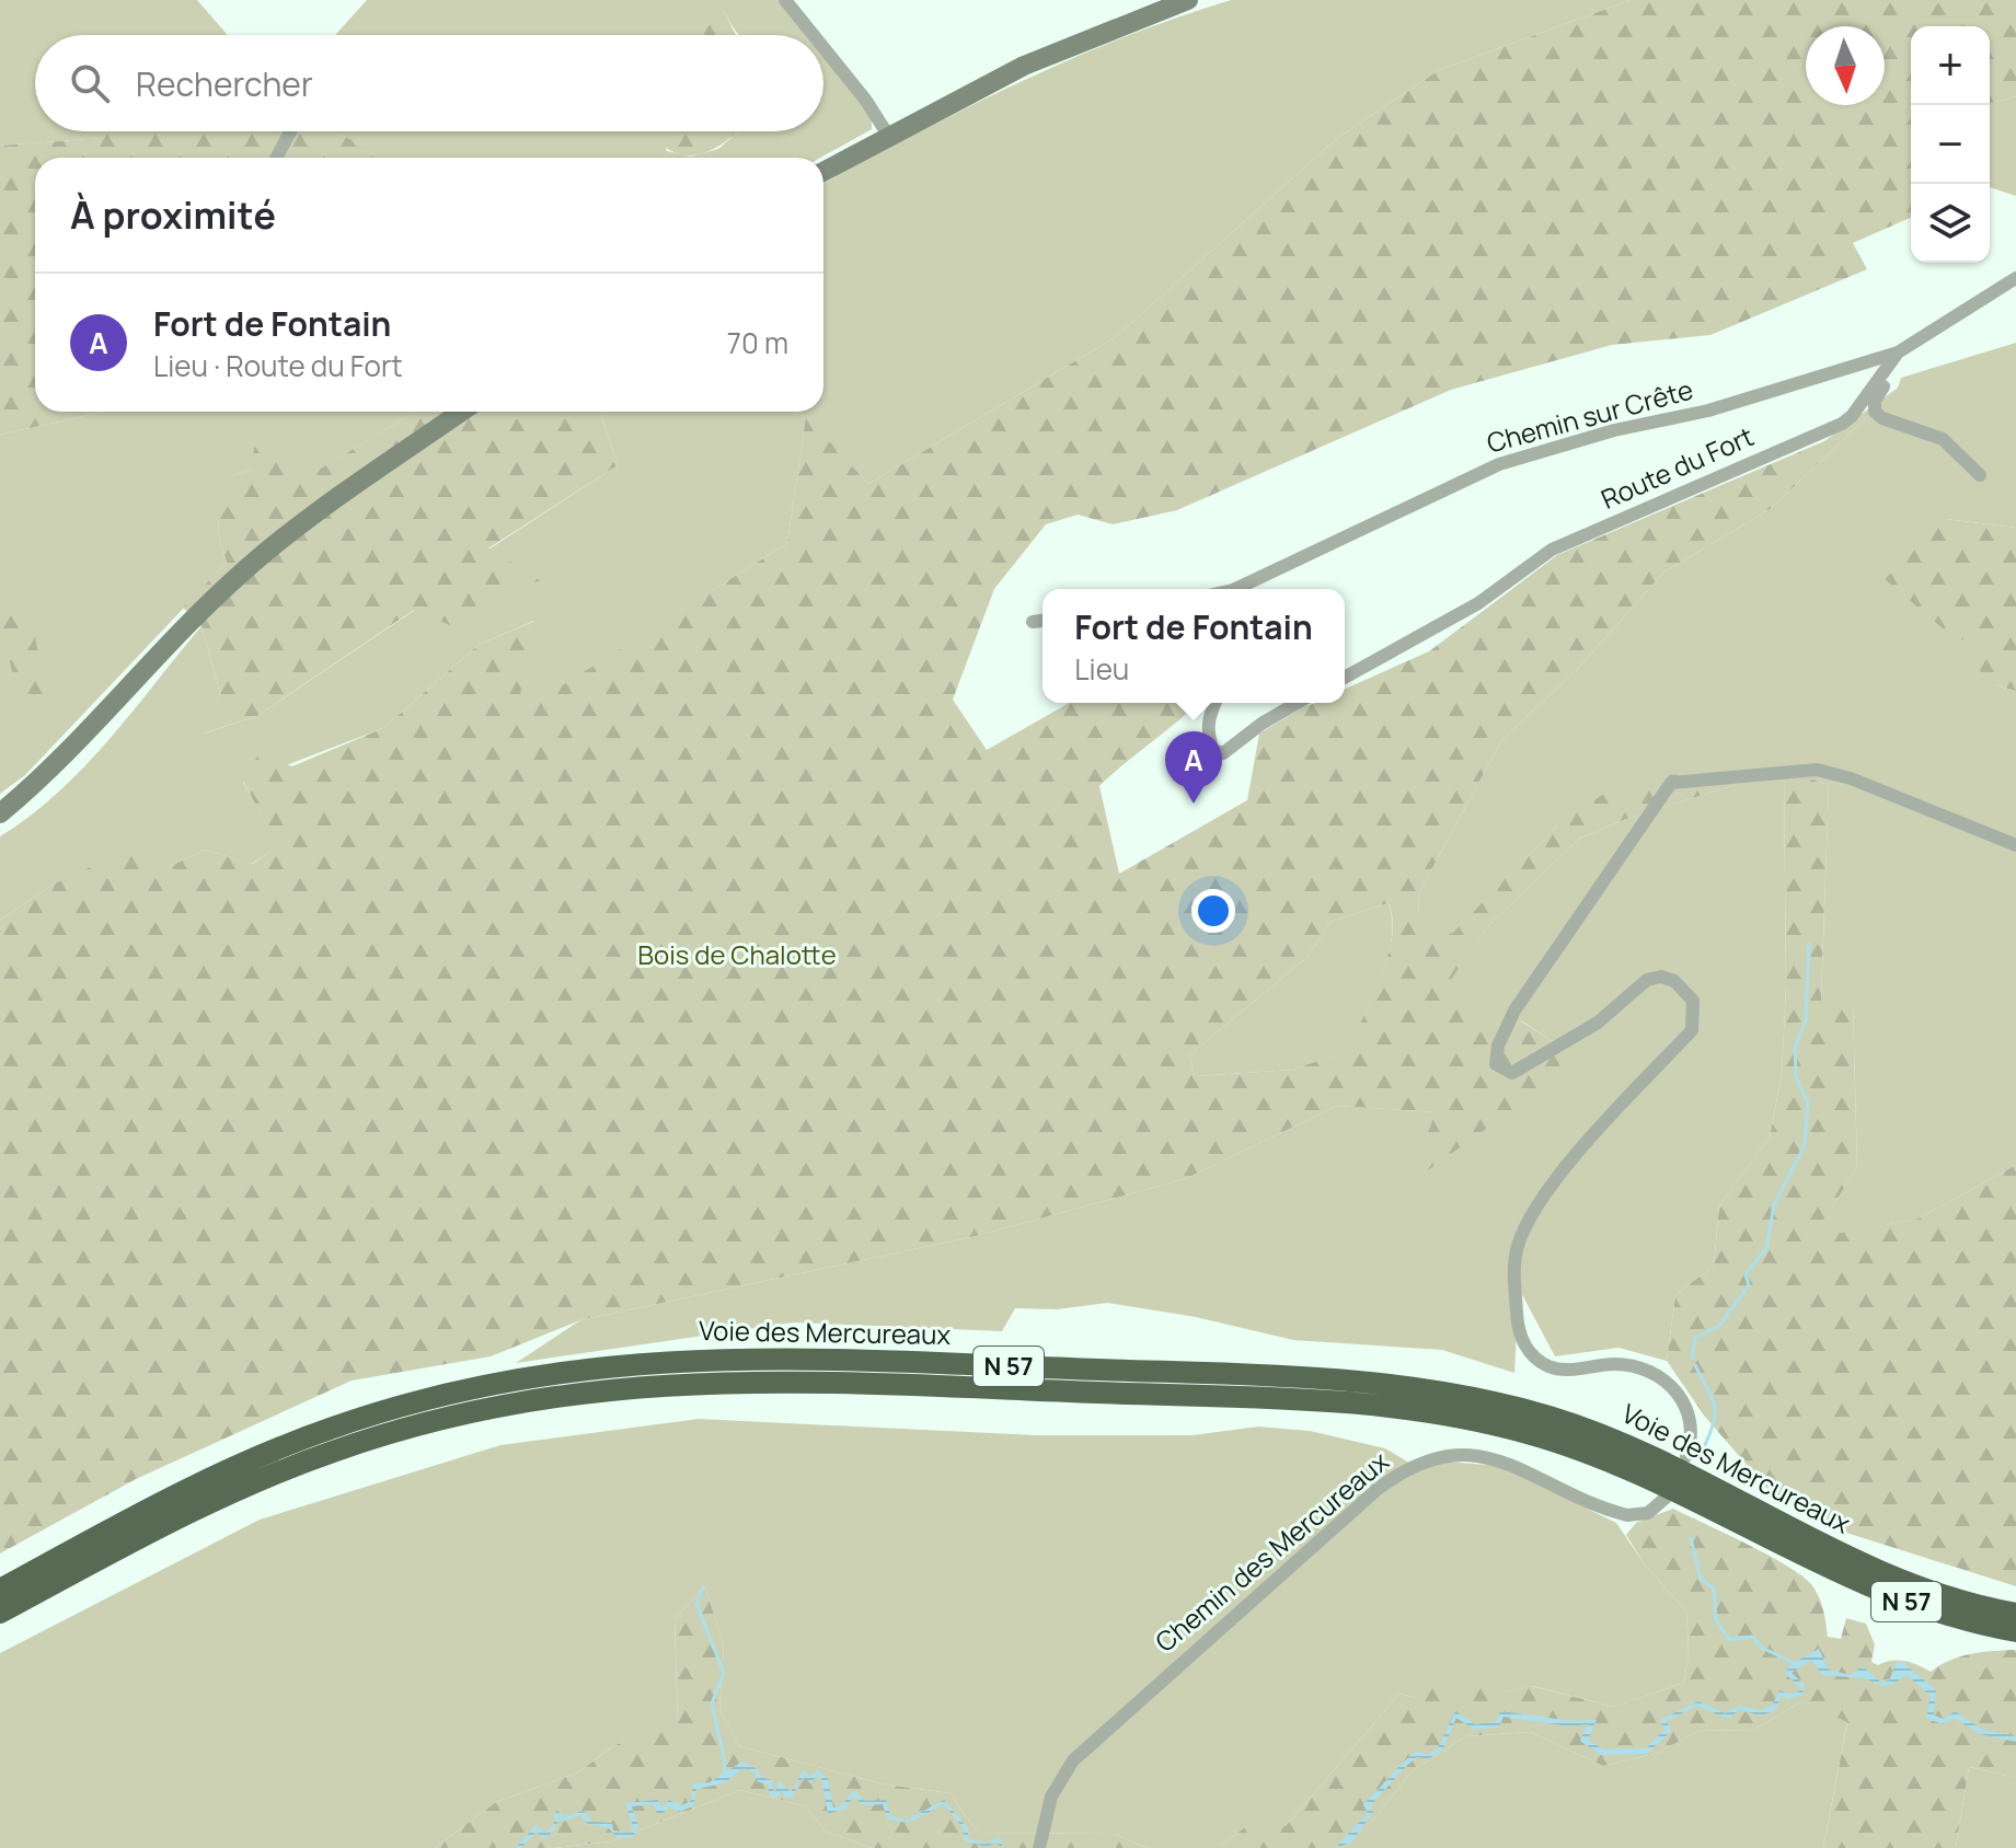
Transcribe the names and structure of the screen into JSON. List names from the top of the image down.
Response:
{
  "streets": {
    "highway": ["Voie des Mercureaux", "N 57"],
    "street": ["Chemin sur Crête", "Route du Fort", "Chemin des Mercureaux"]
  },
  "crossings": [
    ["Chemin sur Crête", "Route du Fort"]
  ],
  "parks": ["Bois de Chalotte"],
  "north": "bottom",
  "page": {
    "map_buttons": ["+", "−"],
    "search": "Rechercher",
    "heading": "À proximité",
    "list": [
      {
        "mark": "A",
        "name": "Fort de Fontain",
        "note": "Lieu · Route du Fort",
        "value": "70 m"
      }
    ],
    "popup": ["Fort de Fontain", "Lieu"],
    "pins": "A"
  }
}
